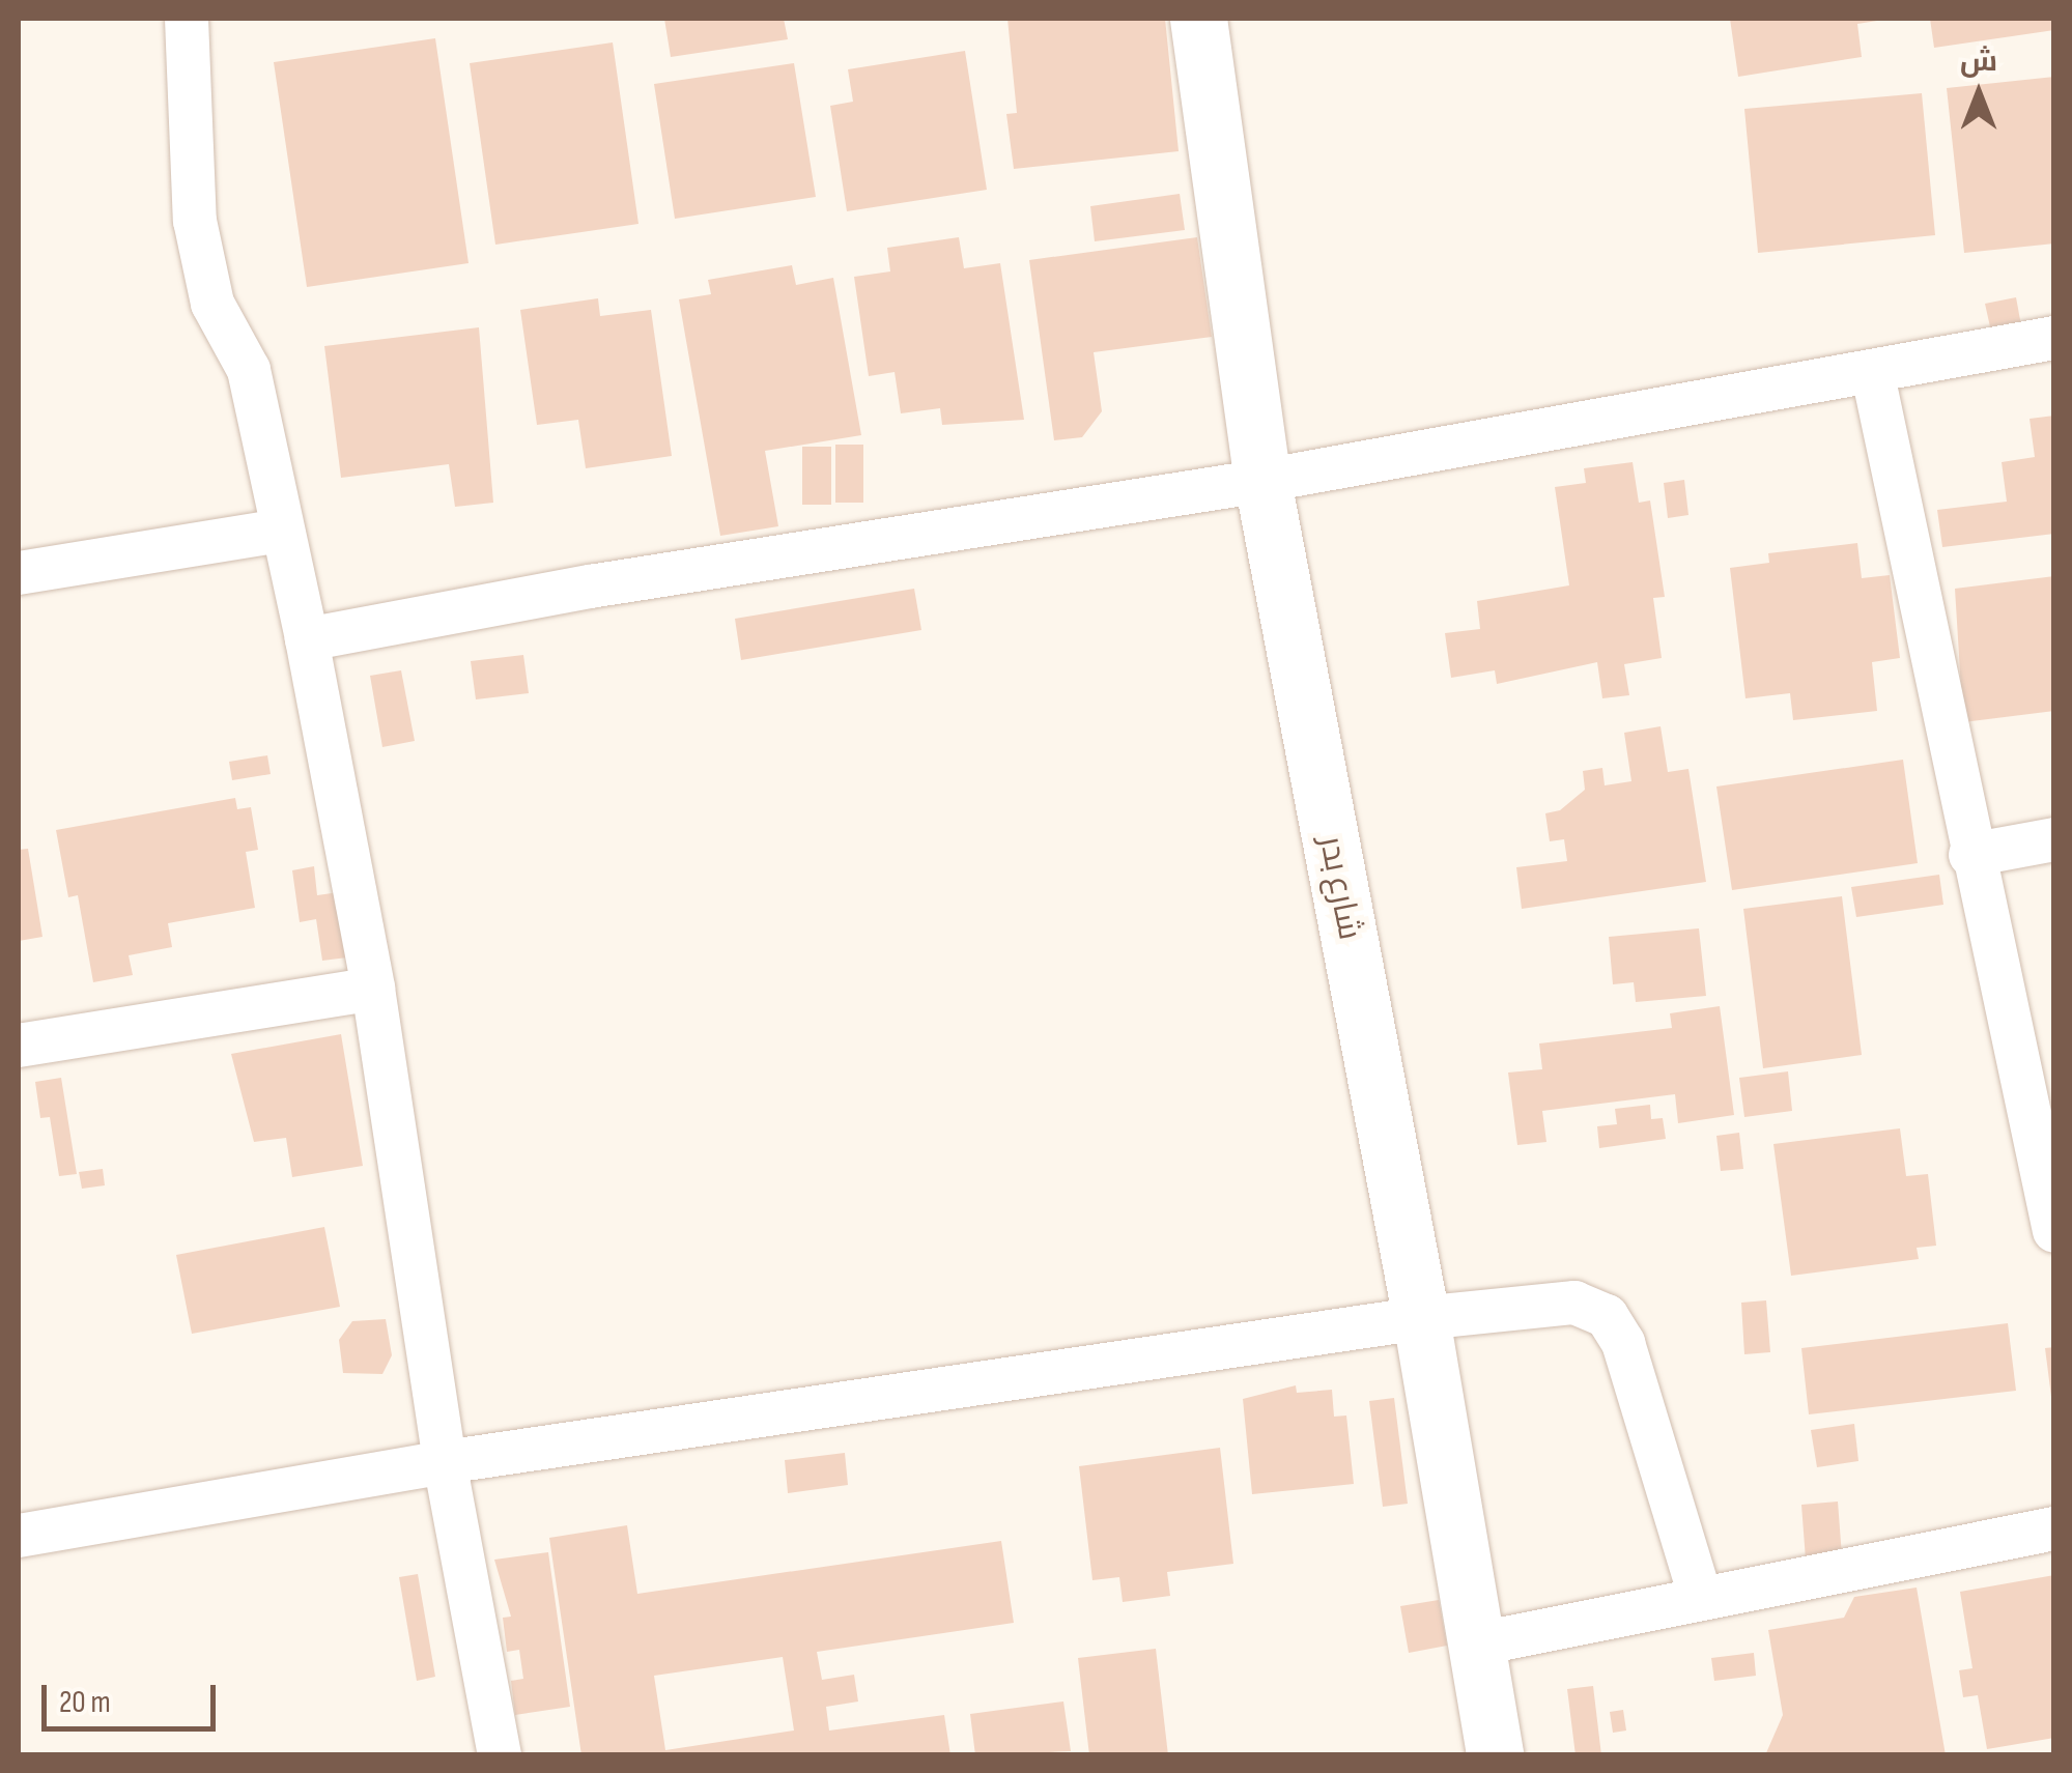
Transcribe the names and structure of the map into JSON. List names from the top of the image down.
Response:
{
  "streets": {
    "street": ["شارع بدر"]
  },
  "scale_bar": "20 m",
  "north": "top"
}
